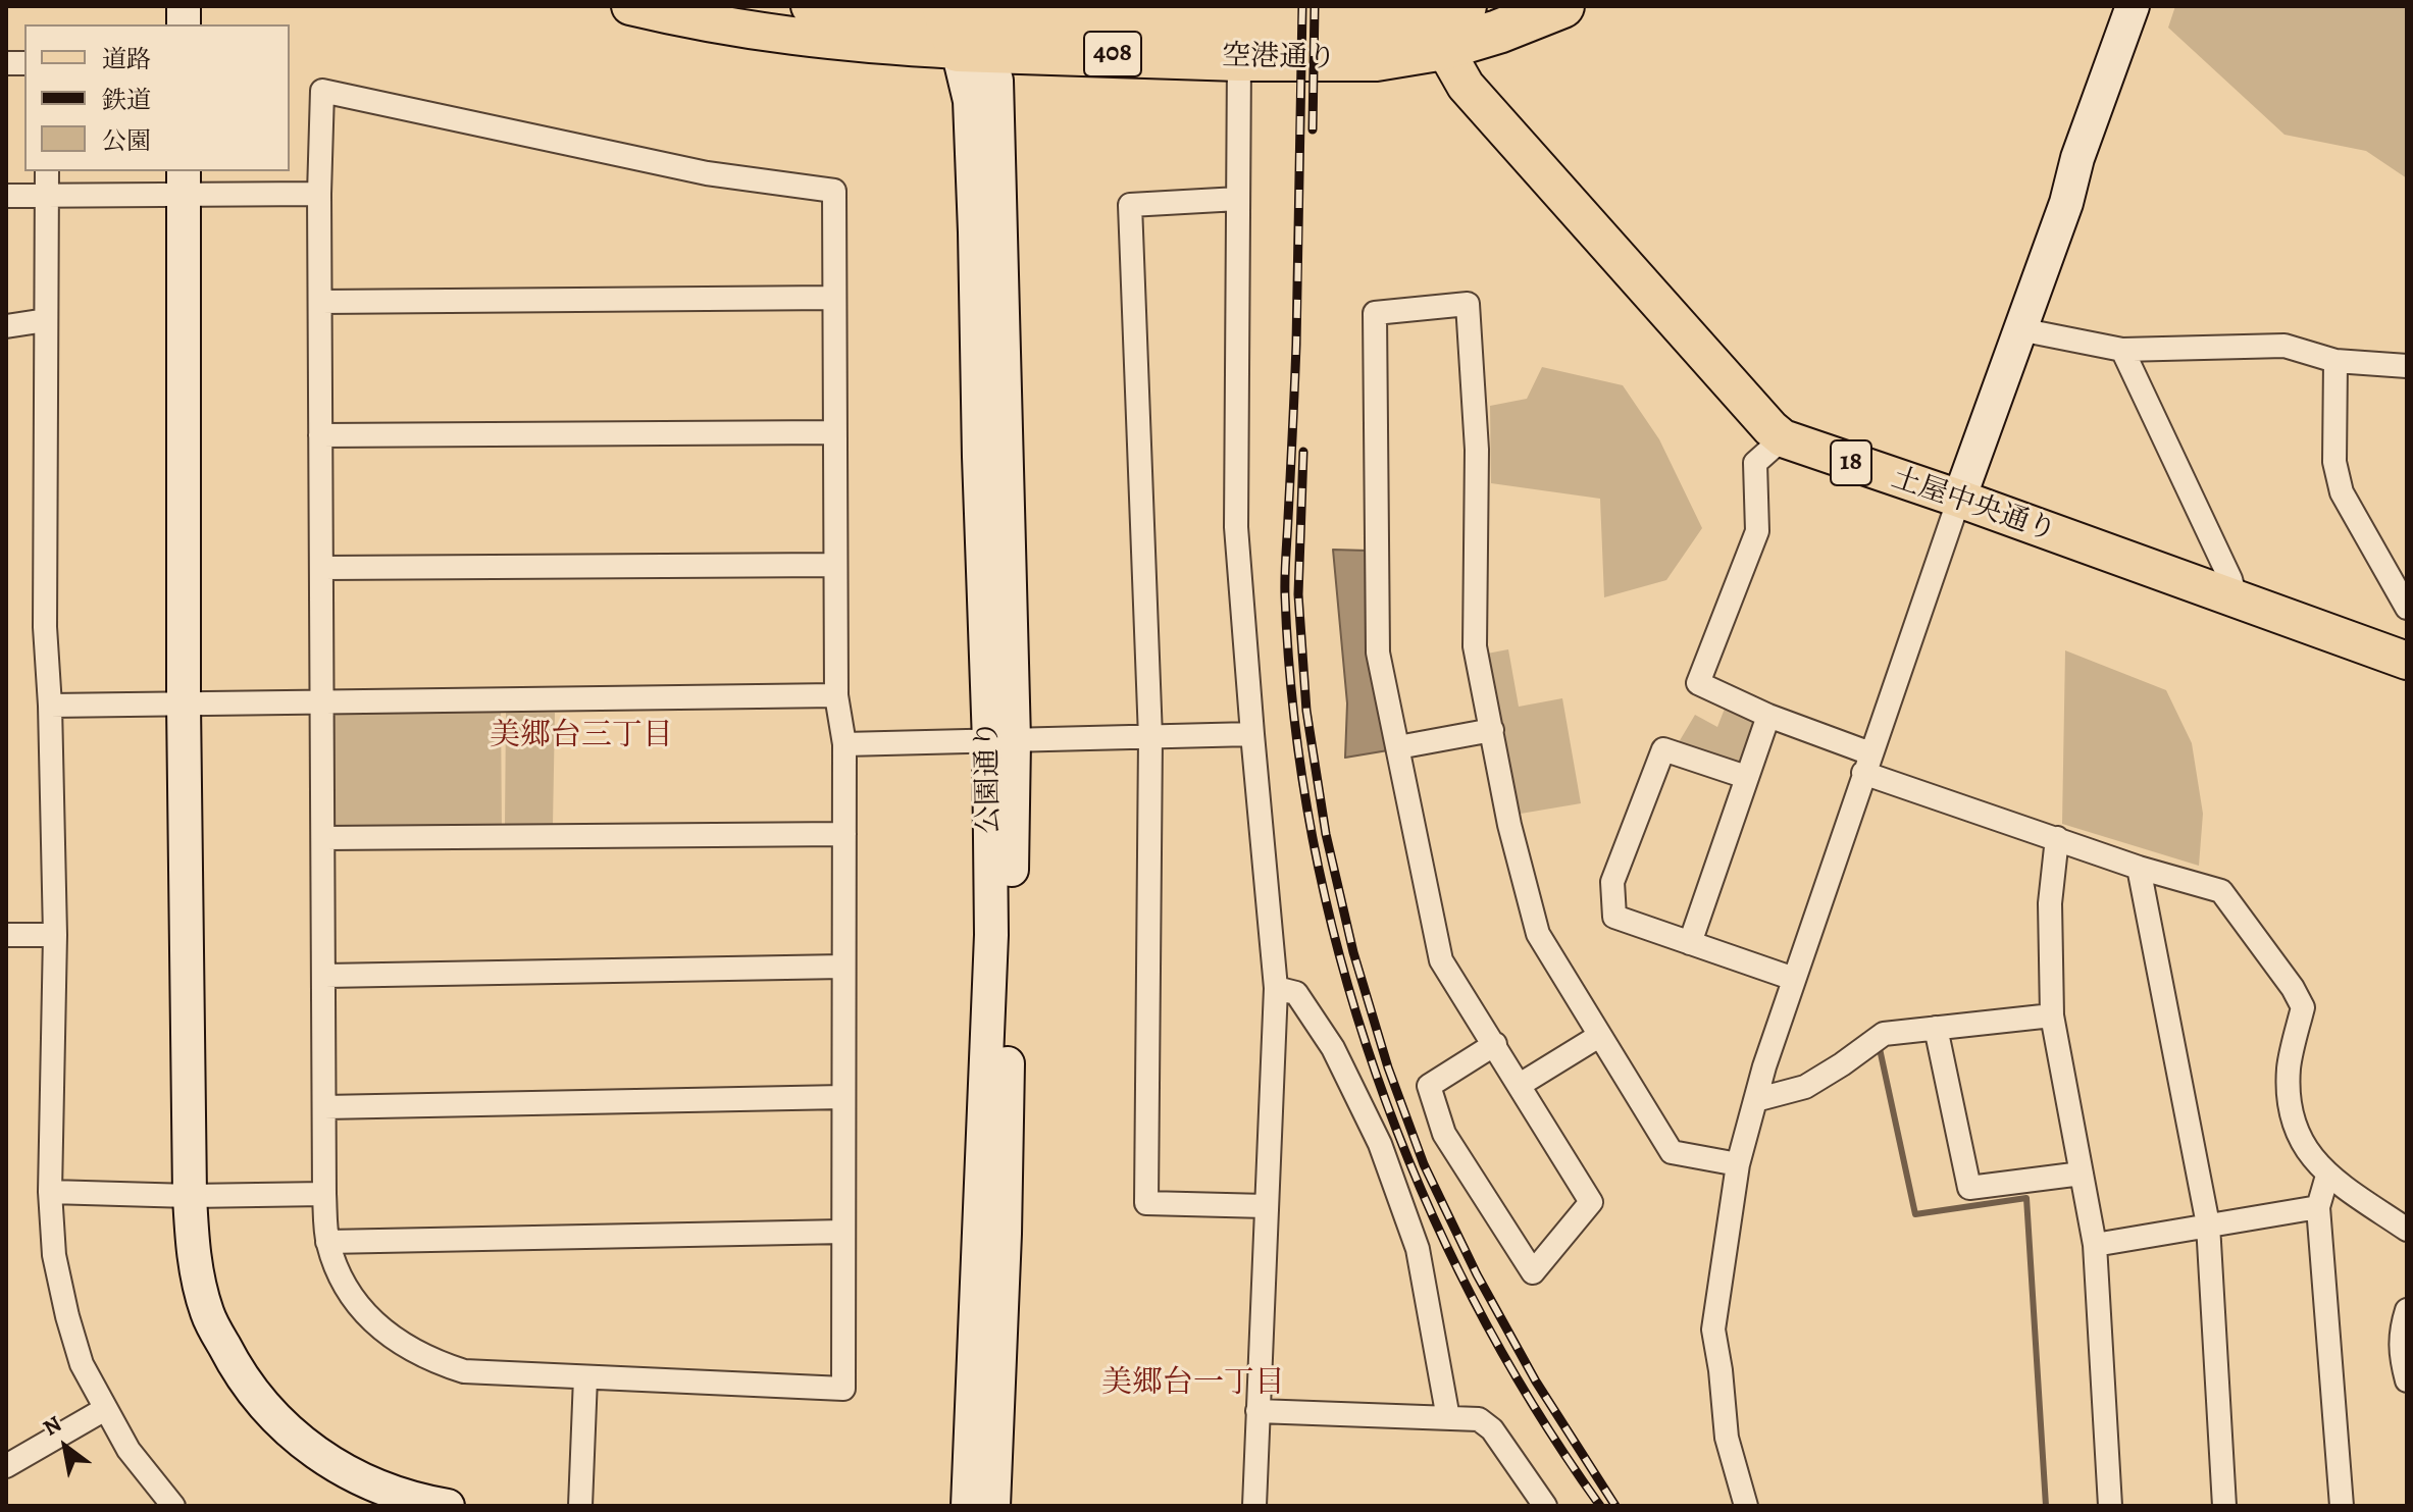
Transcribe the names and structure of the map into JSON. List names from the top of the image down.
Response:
{
  "streets": {
    "highway": ["408", "空港通り"],
    "main road": ["18", "土屋中央通り"],
    "street": ["公園通り"]
  },
  "crossings": [
    ["空港通り", "土屋中央通り"],
    ["空港通り", "公園通り"]
  ],
  "districts": ["美郷台三丁目", "美郷台一丁目"],
  "legend": ["道路", "鉄道", "公園"],
  "north": "top left"
}
